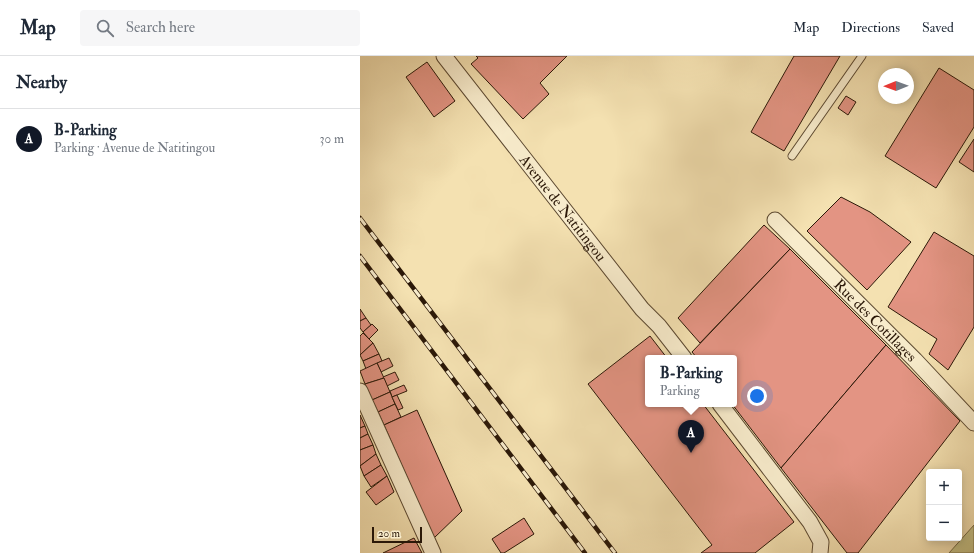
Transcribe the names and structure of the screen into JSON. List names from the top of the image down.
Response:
{
  "streets": {
    "street": ["Avenue de Natitingou", "Rue des Cotillages"]
  },
  "scale_bar": "20 m",
  "north": "left",
  "page": {
    "header": "Map",
    "search": "Search here",
    "nav": ["Map", "Directions", "Saved"],
    "heading": "Nearby",
    "list": [
      {
        "mark": "A",
        "name": "B-Parking",
        "note": "Parking · Avenue de Natitingou",
        "value": "30 m"
      }
    ],
    "popup": ["B-Parking", "Parking"],
    "pins": "A",
    "map_buttons": ["+", "−"],
    "scale": "20 m"
  }
}
